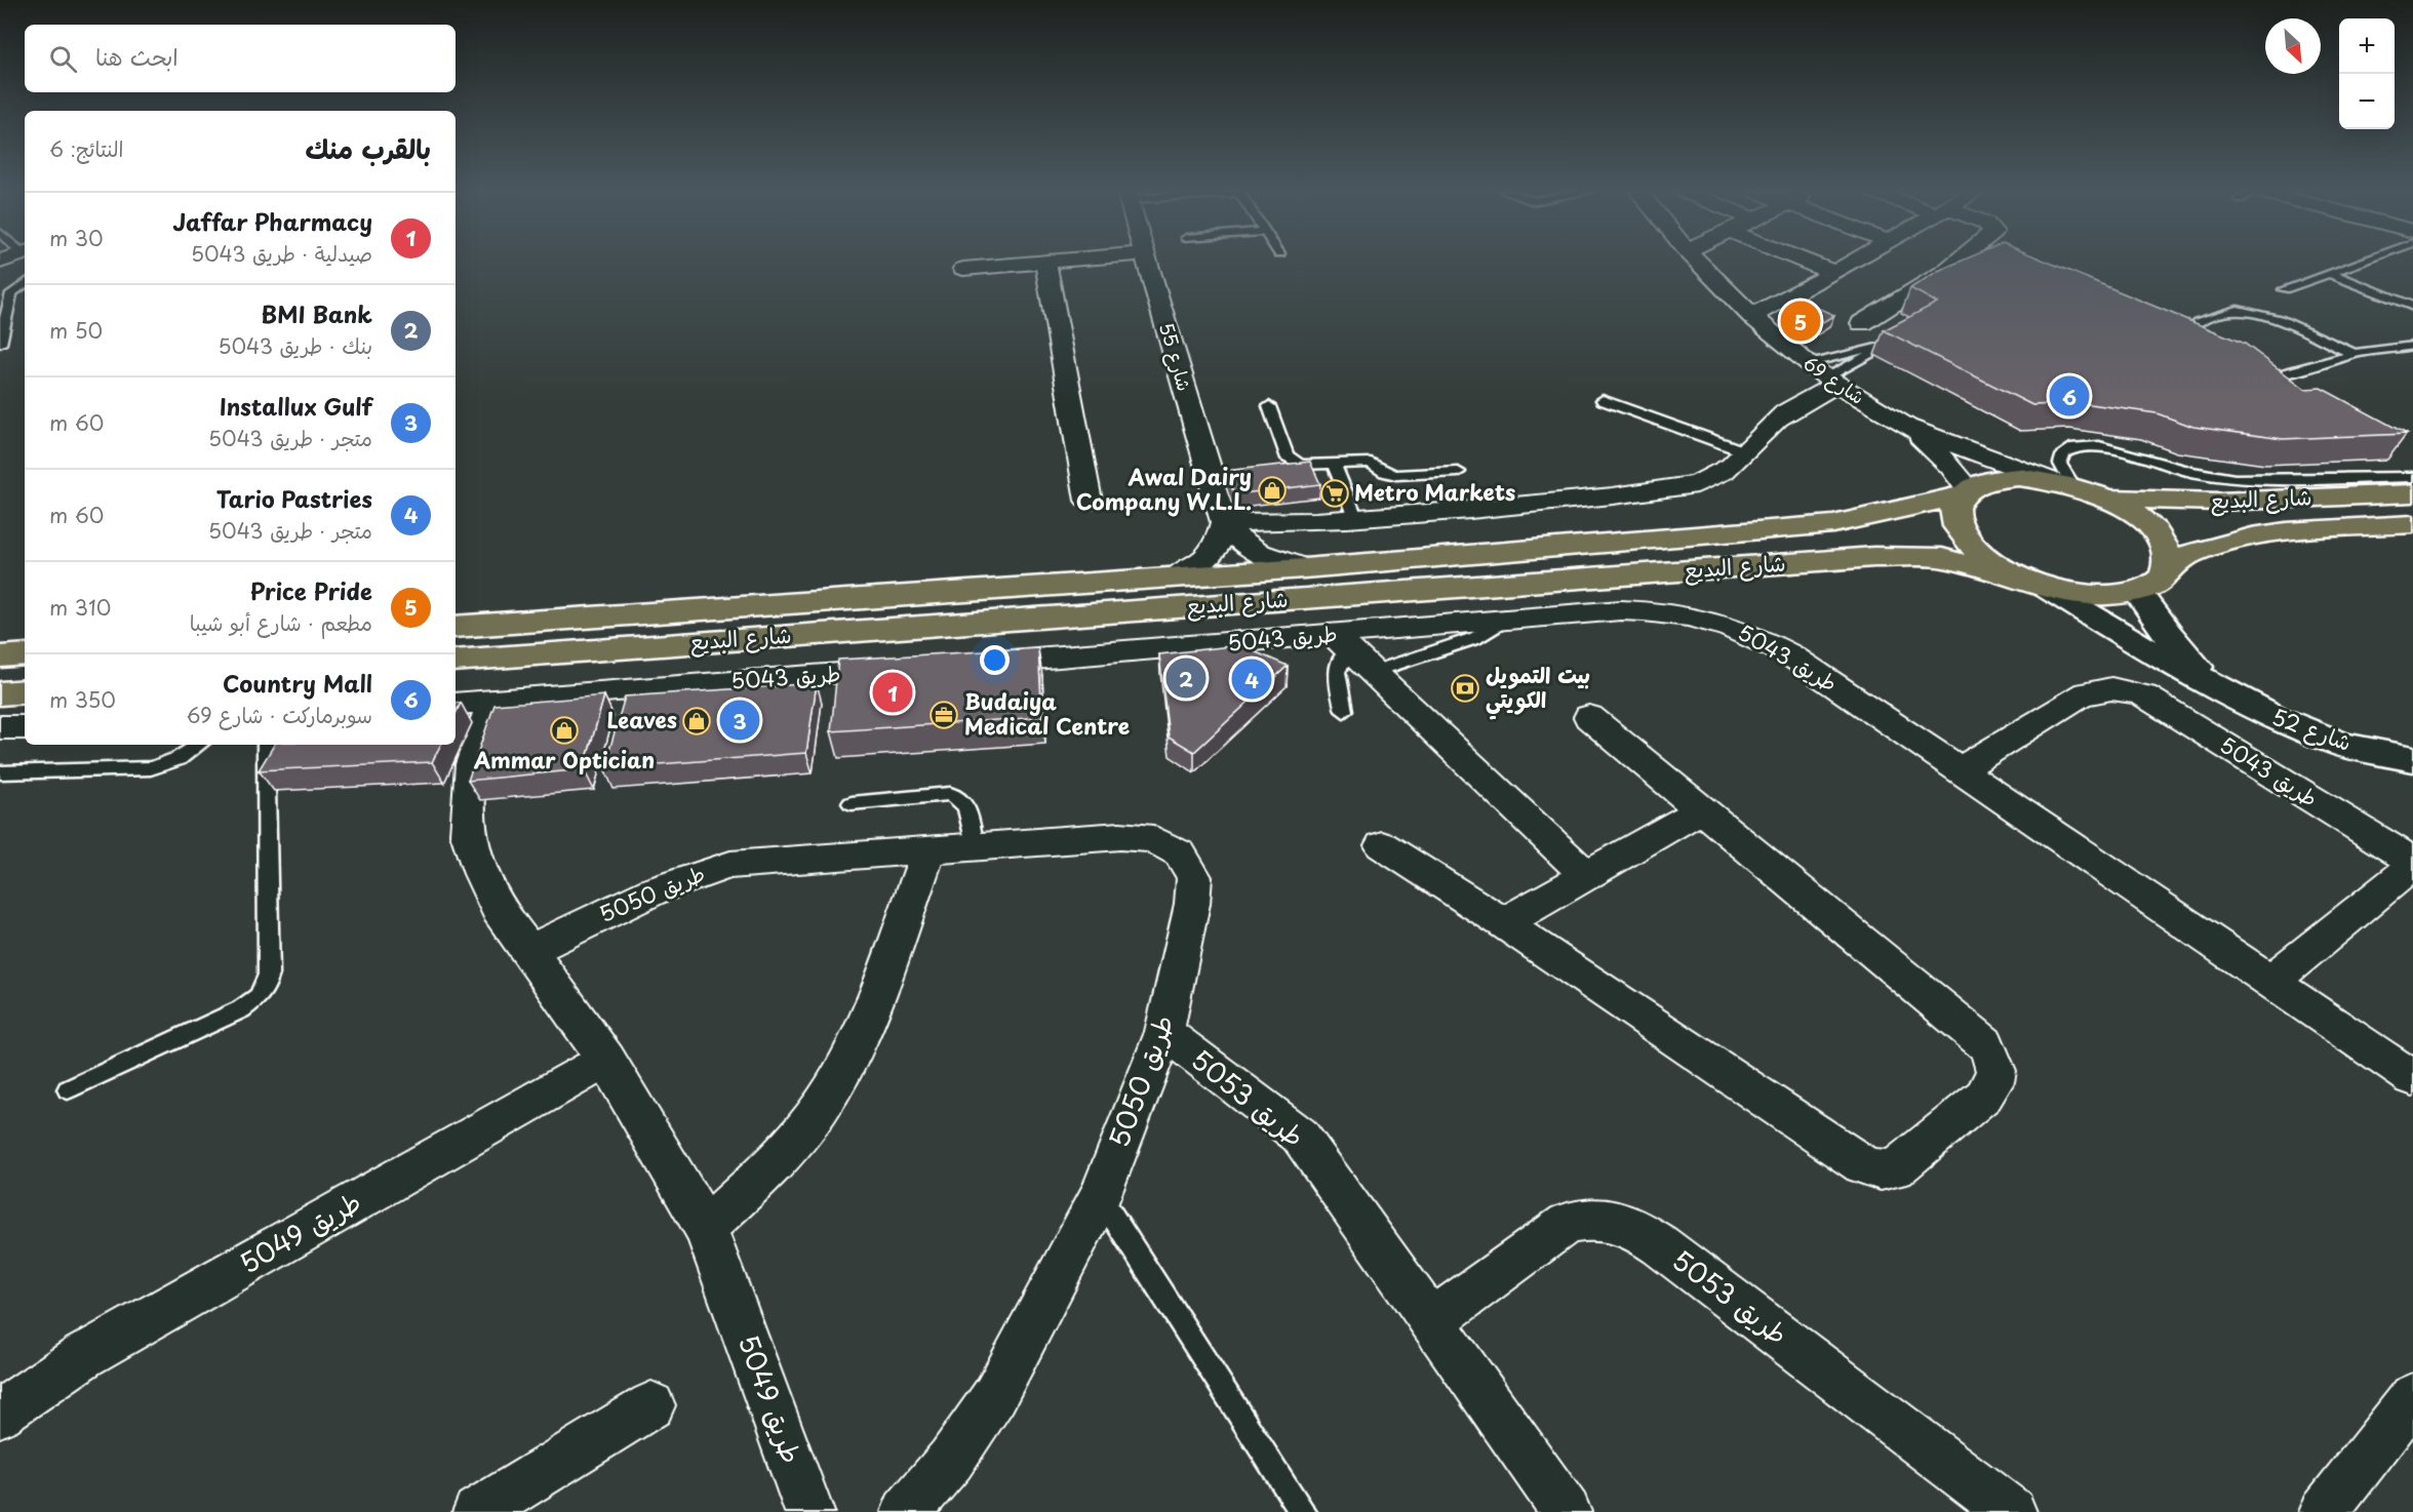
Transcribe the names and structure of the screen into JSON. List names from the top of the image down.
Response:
{
  "streets": {
    "main road": ["شارع البديع"],
    "street": [
      "شارع 55",
      "شارع 69",
      "طريق 5043",
      "شارع 52",
      "طريق 5050",
      "طريق 5053",
      "طريق 5049"
    ]
  },
  "crossings": [
    ["شارع 55", "شارع البديع"],
    ["شارع 69", "شارع البديع"],
    ["شارع البديع", "شارع 52"],
    ["طريق 5043", "طريق 5049"],
    ["طريق 5050", "طريق 5053"],
    ["طريق 5050", "طريق 5049"]
  ],
  "places": {
    "shop": ["Awal Dairy Company W.L.L.", "Leaves", "Ammar Optician"],
    "supermarket": ["Metro Markets"],
    "bank": ["بيت التمويل الكويتي"],
    "office": ["Budaiya Medical Centre"]
  },
  "north": "bottom right",
  "page": {
    "map_buttons": ["+", "−"],
    "search": "ابحث هنا",
    "heading": ["بالقرب منك", "النتائج: 6"],
    "list": [
      {
        "mark": "1",
        "name": "Jaffar Pharmacy",
        "note": "صيدلية · طريق 5043",
        "value": "30 m"
      },
      {
        "mark": "2",
        "name": "BMI Bank",
        "note": "بنك · طريق 5043",
        "value": "50 m"
      },
      {
        "mark": "3",
        "name": "Installux Gulf",
        "note": "متجر · طريق 5043",
        "value": "60 m"
      },
      {
        "mark": "4",
        "name": "Tario Pastries",
        "note": "متجر · طريق 5043",
        "value": "60 m"
      },
      {
        "mark": "5",
        "name": "Price Pride",
        "note": "مطعم · شارع أبو شيبا",
        "value": "310 m"
      },
      {
        "mark": "6",
        "name": "Country Mall",
        "note": "سوبرماركت · شارع 69",
        "value": "350 m"
      }
    ],
    "pins": [
      "5",
      "6",
      "2",
      "4",
      "1",
      "3"
    ]
  }
}
